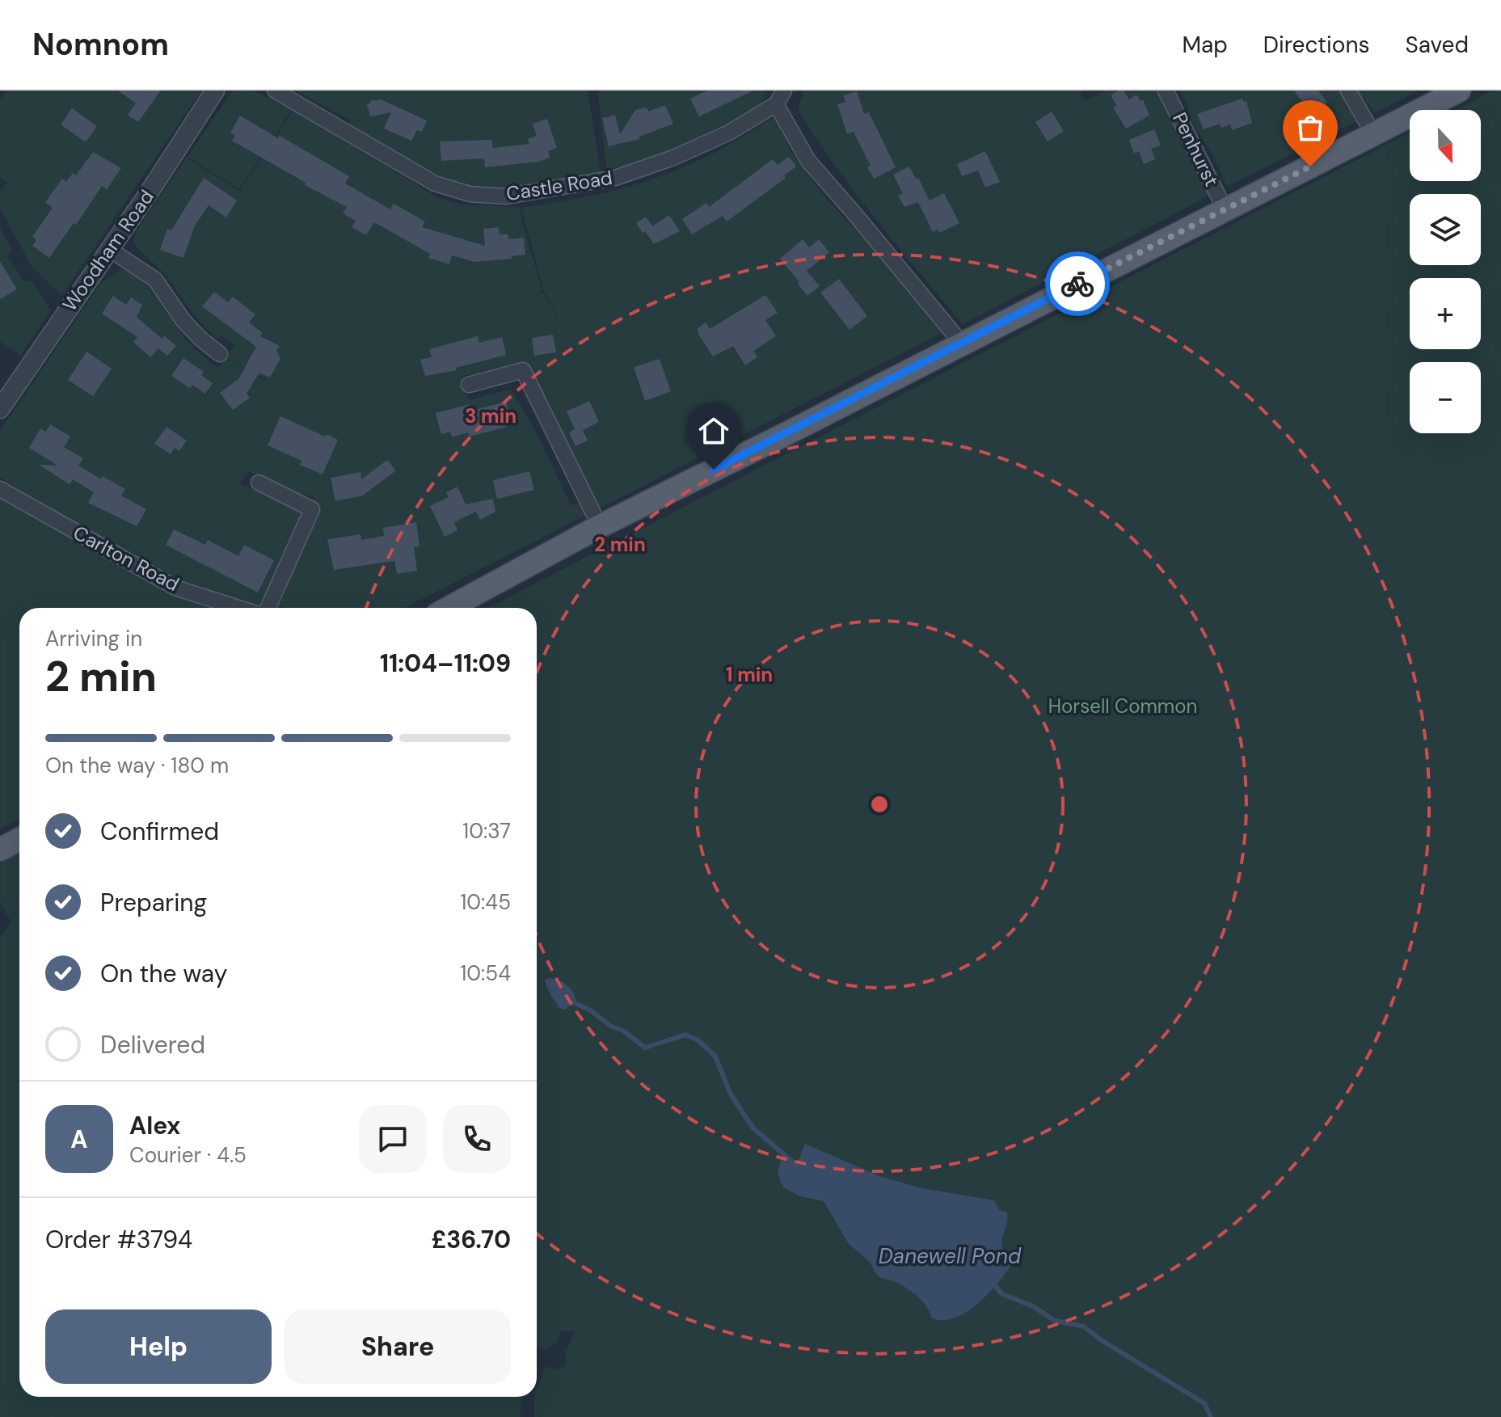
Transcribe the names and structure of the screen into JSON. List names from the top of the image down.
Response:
{
  "streets": {
    "street": [
      "Penhurst",
      "Castle Road",
      "Woodham Road",
      "Carlton Road"
    ]
  },
  "water": ["Danewell Pond"],
  "parks": ["Horsell Common"],
  "north": "bottom",
  "page": {
    "header": "Nomnom",
    "nav": ["Map", "Directions", "Saved"],
    "map_buttons": ["+", "−"],
    "heading": ["2 min", "Arriving in", "11:04–11:09"],
    "panel": [
      "Alex",
      "Courier · 4.5",
      "Order #3794",
      "£36.70"
    ],
    "bar": "On the way · 180 m",
    "list": [
      ["Confirmed", "10:37"],
      ["Preparing", "10:45"],
      ["On the way", "10:54"],
      "Delivered"
    ],
    "round": "A",
    "buttons": ["Help", "Share"]
  },
  "rings": ["3 min", "2 min", "1 min"]
}
